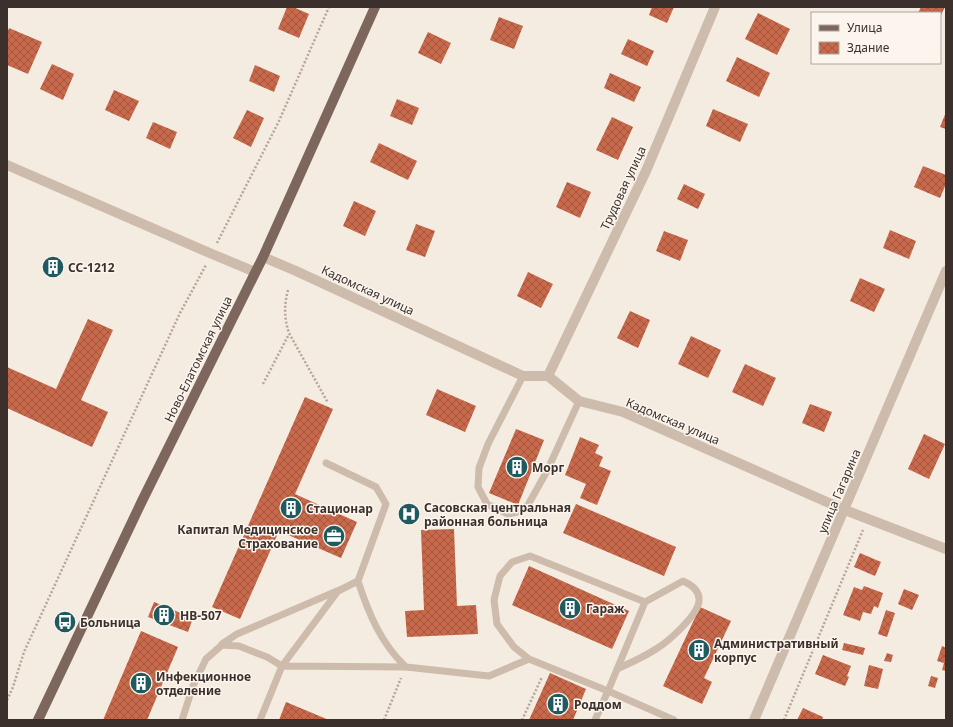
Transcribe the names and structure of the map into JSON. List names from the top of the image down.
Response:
{
  "streets": {
    "main road": ["Ново-Елатомская улица"],
    "street": ["Трудовая улица", "Кадомская улица", "улица Гагарина"]
  },
  "crossings": [
    ["Трудовая улица", "Кадомская улица"],
    ["Кадомская улица", "Ново-Елатомская улица"],
    ["Кадомская улица", "улица Гагарина"]
  ],
  "places": {
    "building": [
      "СС-1212",
      "Морг",
      "Стационар",
      "Гараж",
      "НВ-507",
      "Административный корпус",
      "Инфекционное отделение",
      "Роддом"
    ],
    "hospital": ["Сасовская центральная районная больница"],
    "office": ["Капитал Медицинское Страхование"],
    "bus stop": ["Больница"]
  },
  "legend": ["Улица", "Здание"]
}
